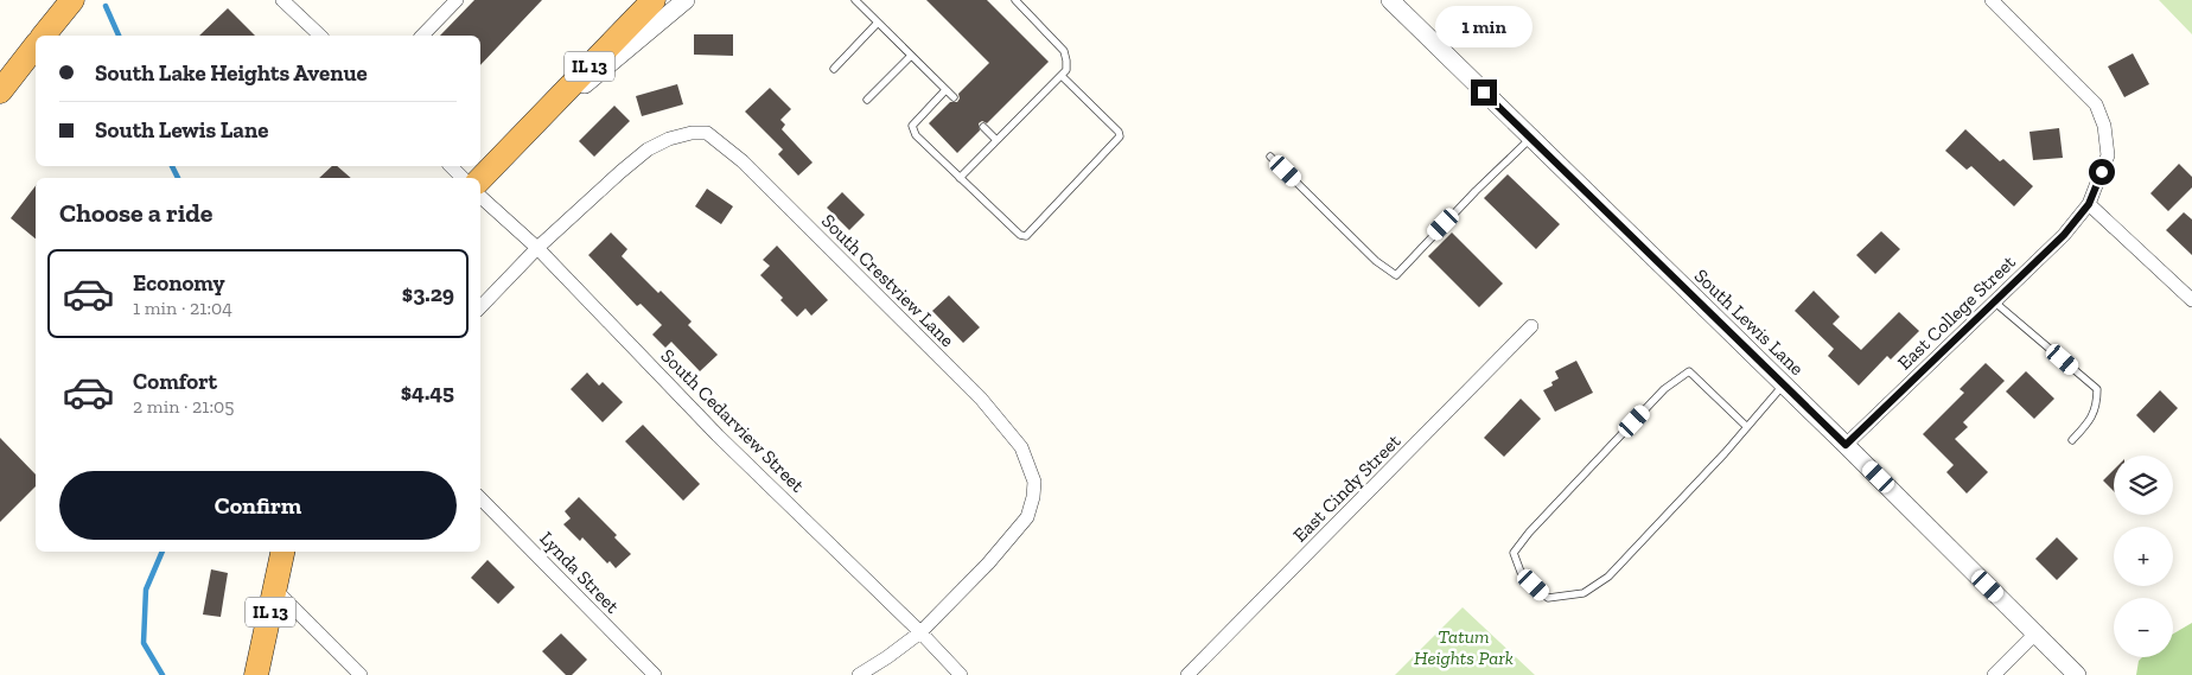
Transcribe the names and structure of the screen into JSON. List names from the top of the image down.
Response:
{
  "streets": {
    "highway": ["IL 13"],
    "street": [
      "South Crestview Lane",
      "East College Street",
      "South Lewis Lane",
      "South Cedarview Street",
      "East Cindy Street",
      "Lynda Street"
    ]
  },
  "crossings": [
    ["South Crestview Lane", "South Cedarview Street"],
    ["East College Street", "South Lewis Lane"]
  ],
  "parks": ["Tatum Heights Park"],
  "page": {
    "bubble": "1 min",
    "banner": ["South Lake Heights Avenue", "South Lewis Lane"],
    "heading": "Choose a ride",
    "list": [
      {
        "name": "Economy",
        "note": "1 min · 21:04",
        "value": "$3.29"
      },
      {
        "name": "Comfort",
        "note": "2 min · 21:05",
        "value": "$4.45"
      }
    ],
    "map_buttons": ["+", "−"],
    "buttons": "Confirm"
  }
}
